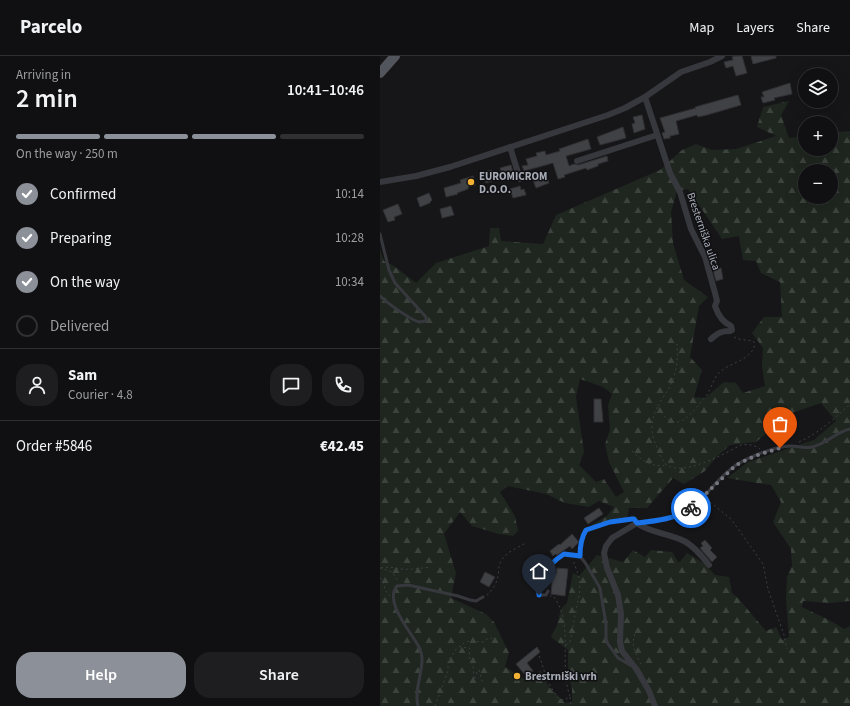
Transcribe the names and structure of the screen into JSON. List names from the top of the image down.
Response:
{
  "streets": {
    "street": ["Bresterniška ulica"]
  },
  "places": ["EUROMICROM D.O.O.", "Brestrniški vrh"],
  "page": {
    "header": "Parcelo",
    "nav": ["Map", "Layers", "Share"],
    "heading": ["2 min", "Arriving in", "10:41–10:46"],
    "panel": [
      "Sam",
      "Courier · 4.8",
      "Order #5846",
      "€42.45"
    ],
    "map_buttons": ["+", "−"],
    "bar": "On the way · 250 m",
    "list": [
      ["Confirmed", "10:14"],
      ["Preparing", "10:28"],
      ["On the way", "10:34"],
      "Delivered"
    ],
    "buttons": ["Help", "Share"]
  }
}
